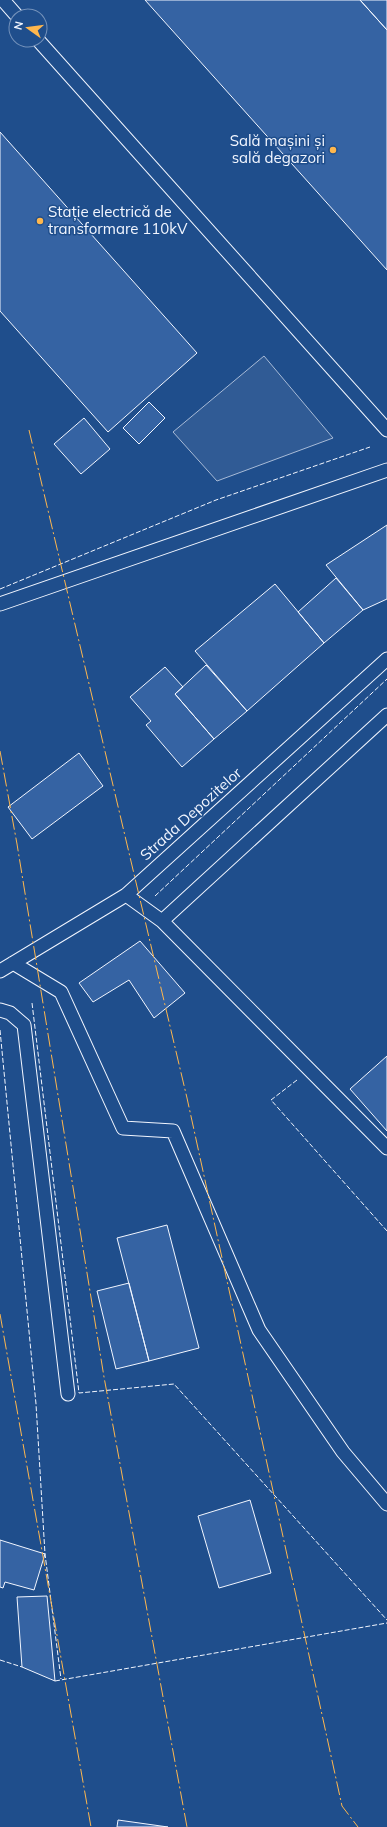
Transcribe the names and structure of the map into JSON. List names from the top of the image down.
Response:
{
  "streets": {
    "lane": ["Strada Depozitelor"]
  },
  "places": ["Sală mașini și sală degazori", "Stație electrică de transformare 110kV"],
  "north": "left"
}
